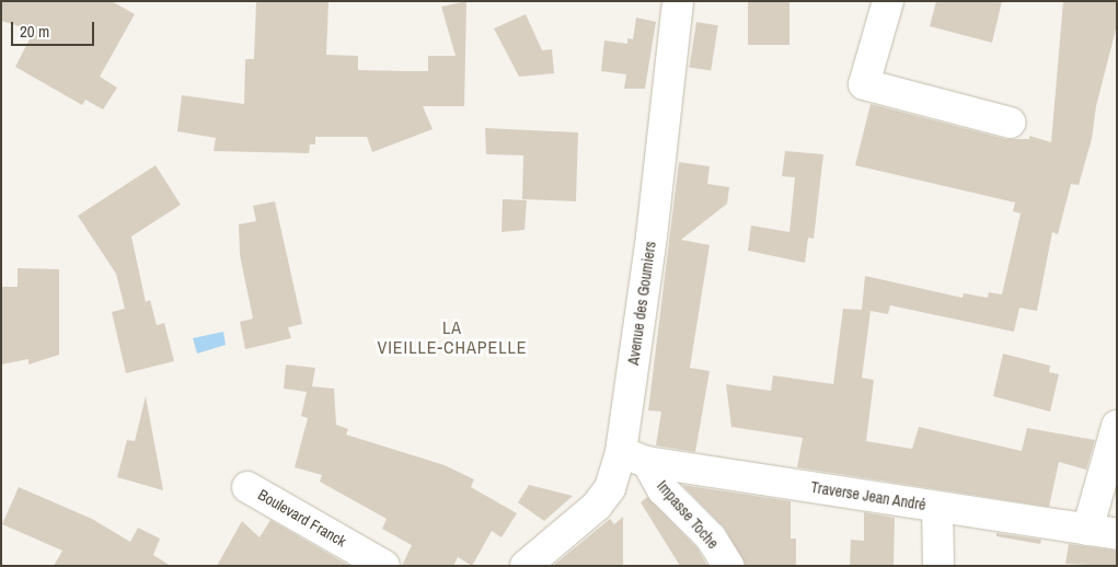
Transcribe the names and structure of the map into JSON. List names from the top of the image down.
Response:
{
  "streets": {
    "street": [
      "Avenue des Goumiers",
      "Traverse Jean André",
      "Impasse Toche",
      "Boulevard Franck"
    ]
  },
  "crossings": [
    ["Avenue des Goumiers", "Traverse Jean André"],
    ["Avenue des Goumiers", "Impasse Toche"],
    ["Traverse Jean André", "Impasse Toche"]
  ],
  "districts": ["LA VIEILLE-CHAPELLE"],
  "scale_bar": "20 m"
}
